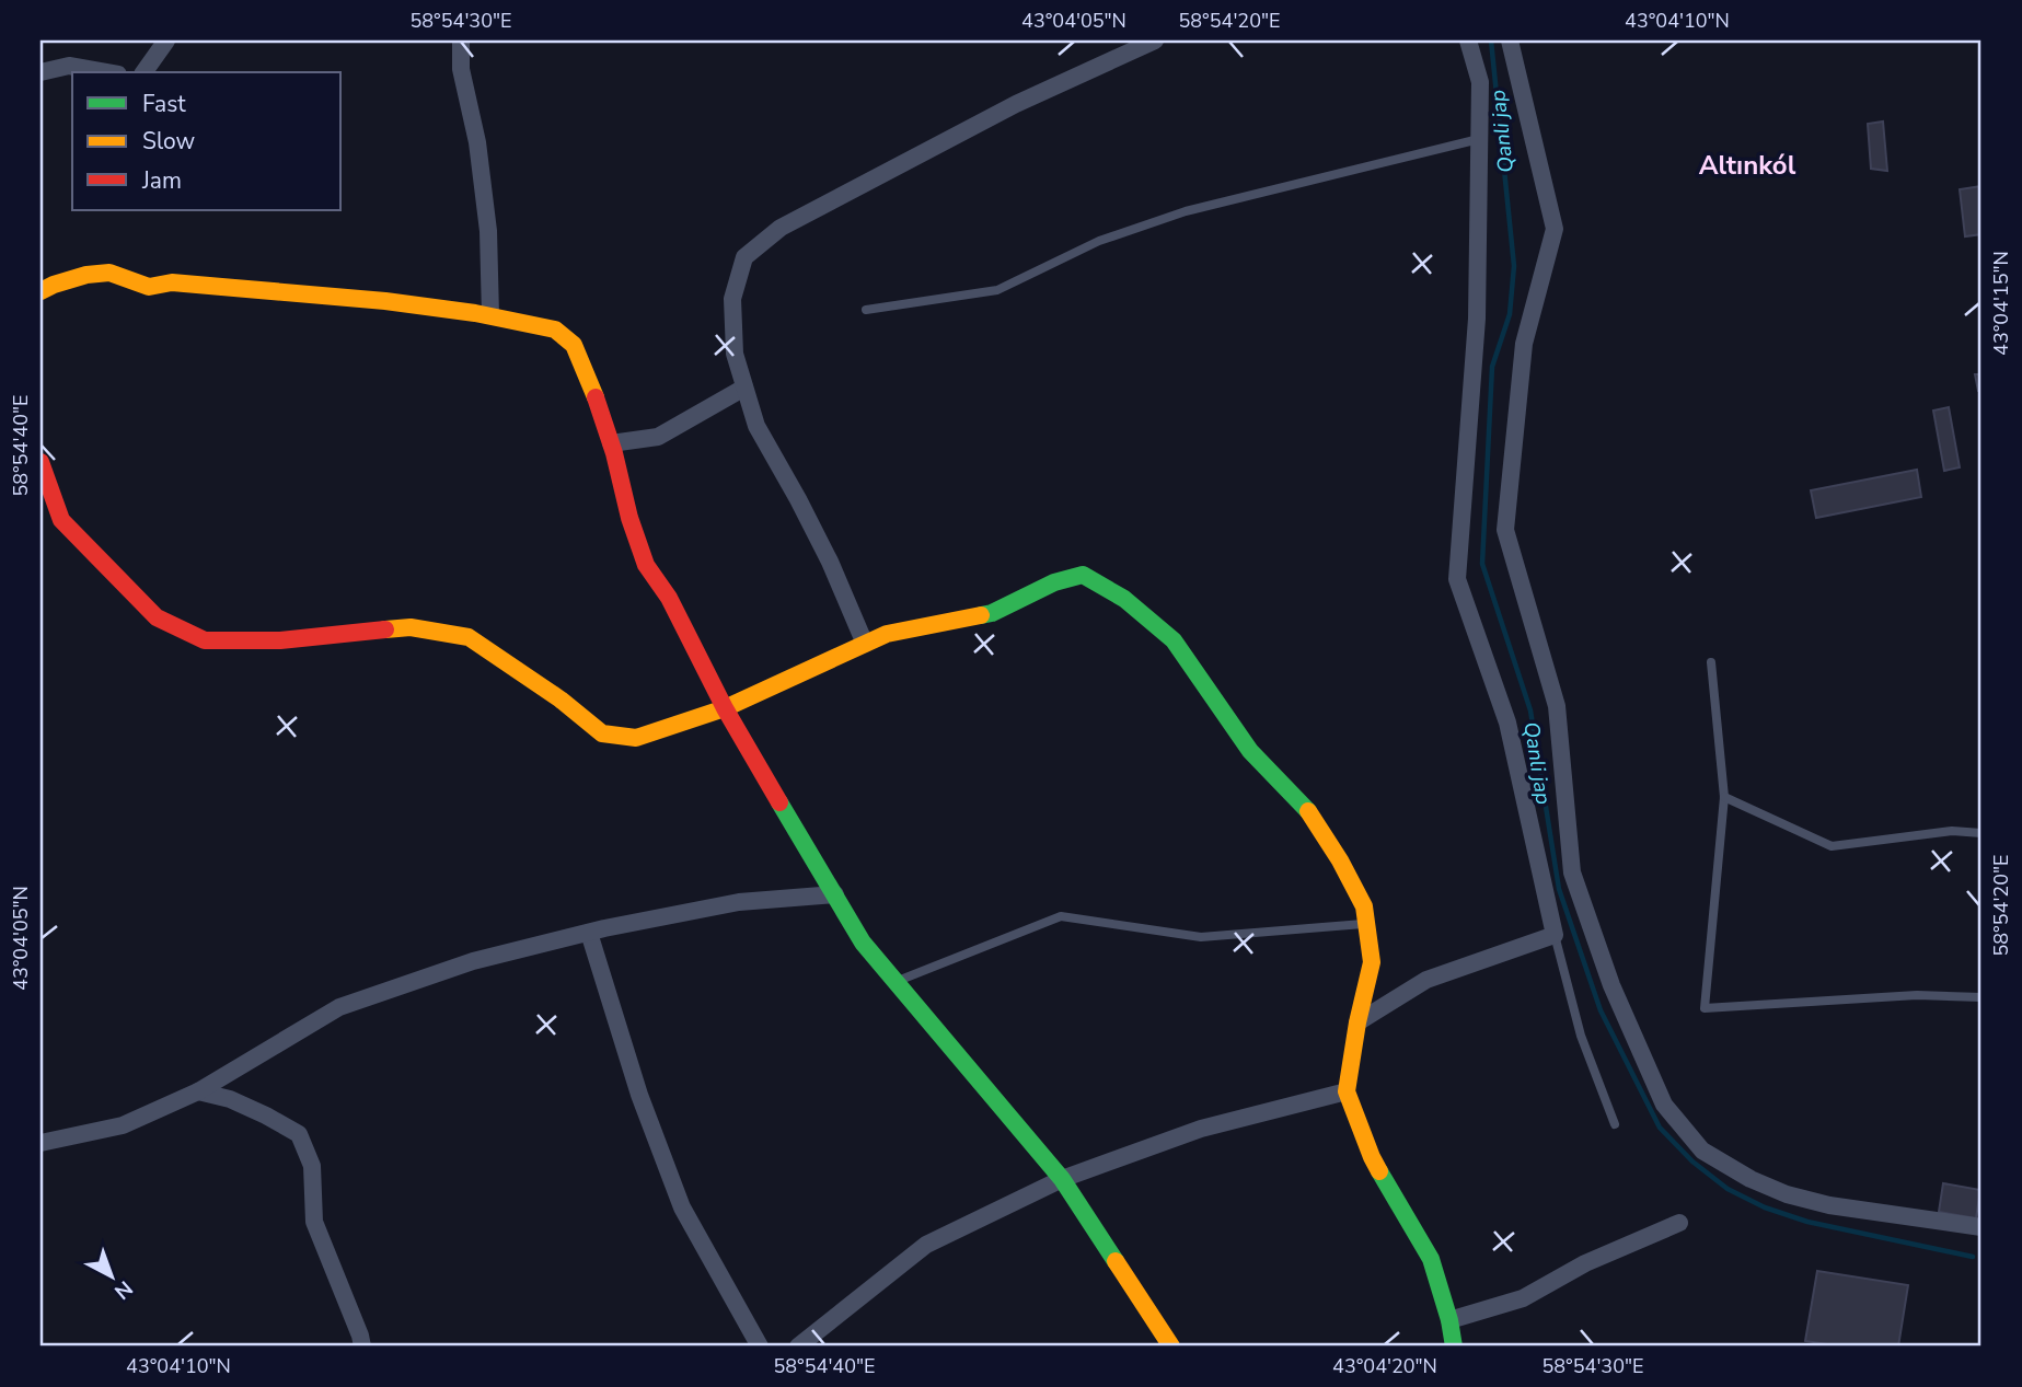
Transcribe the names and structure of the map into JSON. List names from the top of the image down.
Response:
{
  "districts": ["Altınkól"],
  "water": ["Qanli jap"],
  "legend": ["Fast", "Slow", "Jam"],
  "north": "bottom right",
  "coordinates": [
    "58°54'30\"E",
    "43°04'05\"N",
    "58°54'20\"E",
    "43°04'10\"N",
    "43°04'15\"N",
    "58°54'40\"E",
    "43°04'20\"N"
  ]
}
